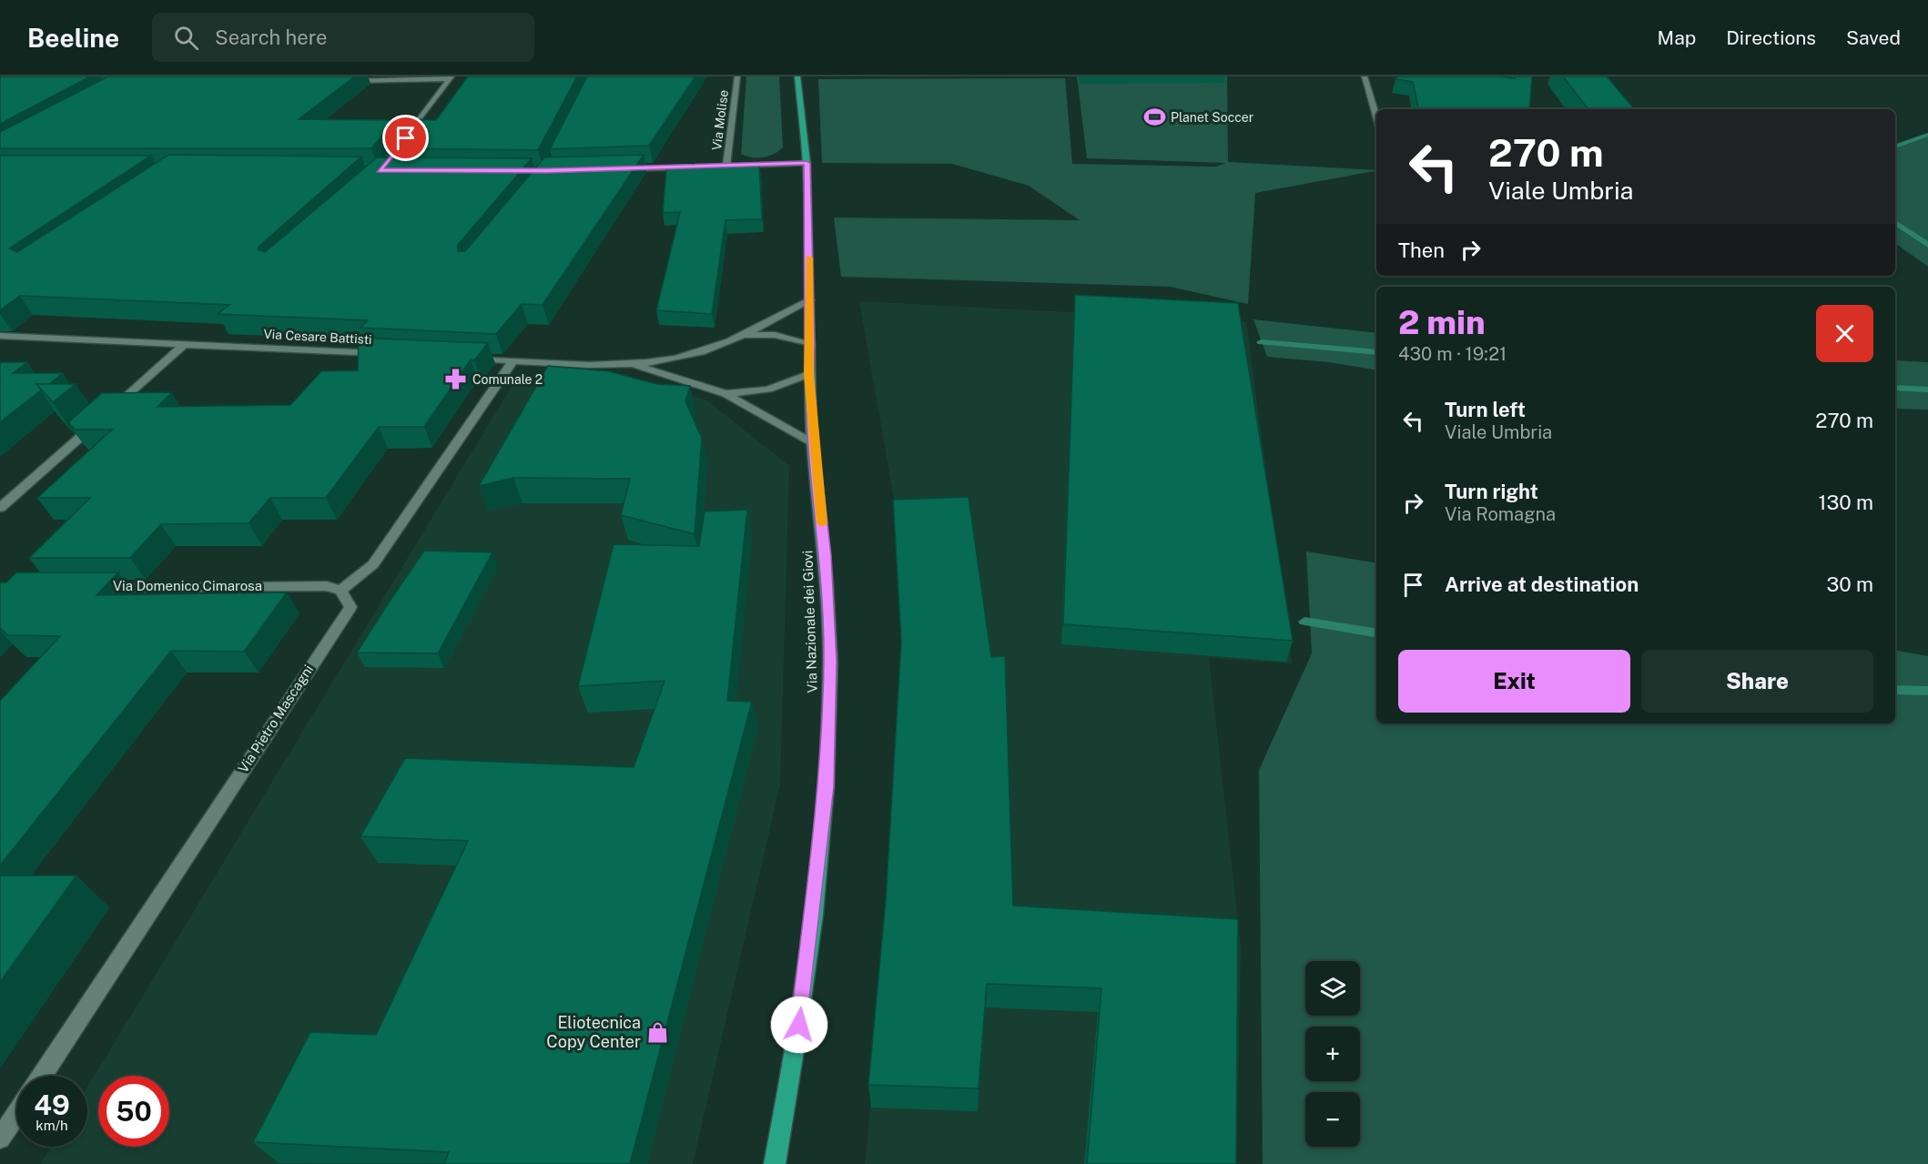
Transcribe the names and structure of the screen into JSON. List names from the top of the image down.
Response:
{
  "streets": {
    "main road": ["Via Nazionale dei Giovi"],
    "street": [
      "Via Molise",
      "Via Cesare Battisti",
      "Via Domenico Cimarosa",
      "Via Pietro Mascagni"
    ]
  },
  "crossings": [
    ["Via Domenico Cimarosa", "Via Pietro Mascagni"]
  ],
  "places": {
    "sports": ["Planet Soccer"],
    "pharmacy": ["Comunale 2"],
    "shop": ["Eliotecnica Copy Center"]
  },
  "page": {
    "header": "Beeline",
    "search": "Search here",
    "nav": ["Map", "Directions", "Saved"],
    "turn": ["270 m", "Viale Umbria"],
    "then": "Then",
    "heading": ["2 min", "430 m · 19:21"],
    "list": [
      {
        "name": "Turn left",
        "note": "Viale Umbria",
        "value": "270 m"
      },
      {
        "name": "Turn right",
        "note": "Via Romagna",
        "value": "130 m"
      },
      {
        "name": "Arrive at destination",
        "value": "30 m"
      }
    ],
    "buttons": ["Exit", "Share"],
    "map_buttons": ["+", "−"],
    "speed": "49 km/h",
    "limit": "50"
  }
}
